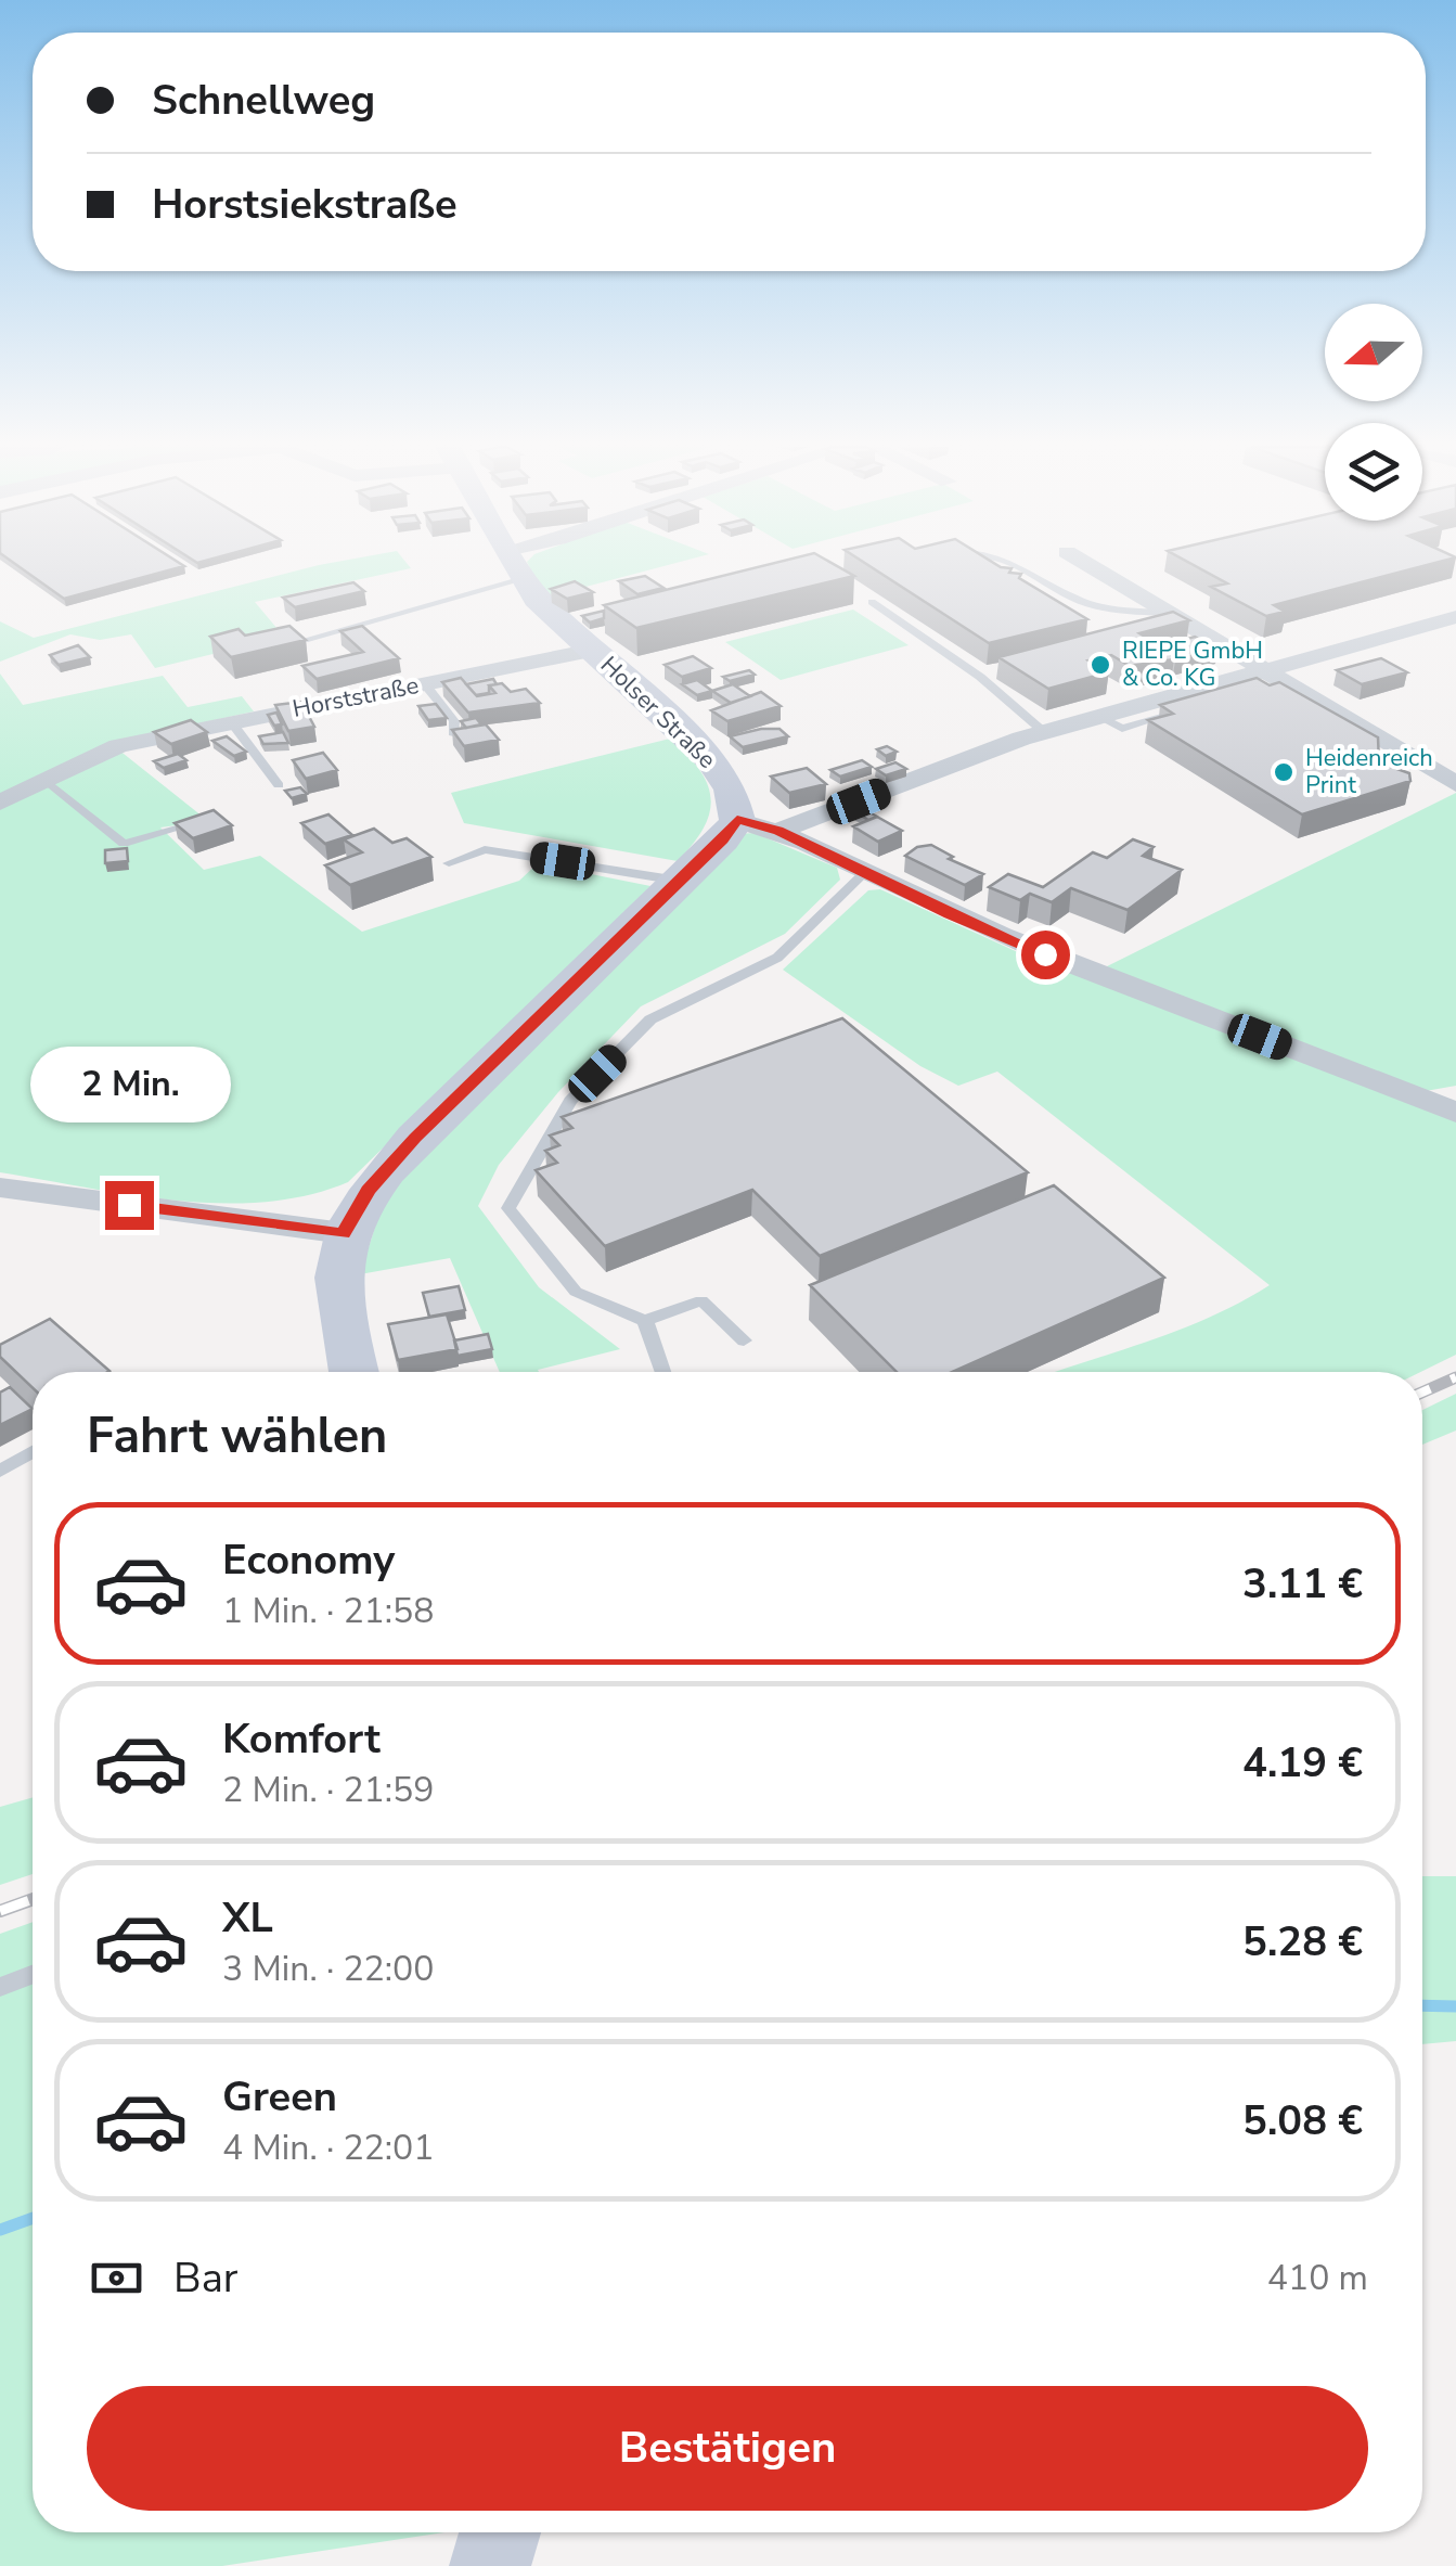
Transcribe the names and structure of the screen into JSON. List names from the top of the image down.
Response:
{
  "streets": {
    "main road": ["Holser Straße"],
    "street": ["Horststraße"]
  },
  "crossings": [
    ["Horststraße", "Holser Straße"]
  ],
  "places": ["RIEPE GmbH & Co. KG", "Heidenreich Print"],
  "north": "left",
  "page": {
    "banner": ["Schnellweg", "Horstsiekstraße"],
    "bubble": "2 Min.",
    "heading": "Fahrt wählen",
    "list": [
      {
        "name": "Economy",
        "note": "1 Min. · 21:58",
        "value": "3.11 €"
      },
      {
        "name": "Komfort",
        "note": "2 Min. · 21:59",
        "value": "4.19 €"
      },
      {
        "name": "XL",
        "note": "3 Min. · 22:00",
        "value": "5.28 €"
      },
      {
        "name": "Green",
        "note": "4 Min. · 22:01",
        "value": "5.08 €"
      }
    ],
    "pay": ["Bar", "410 m"],
    "buttons": "Bestätigen"
  }
}
